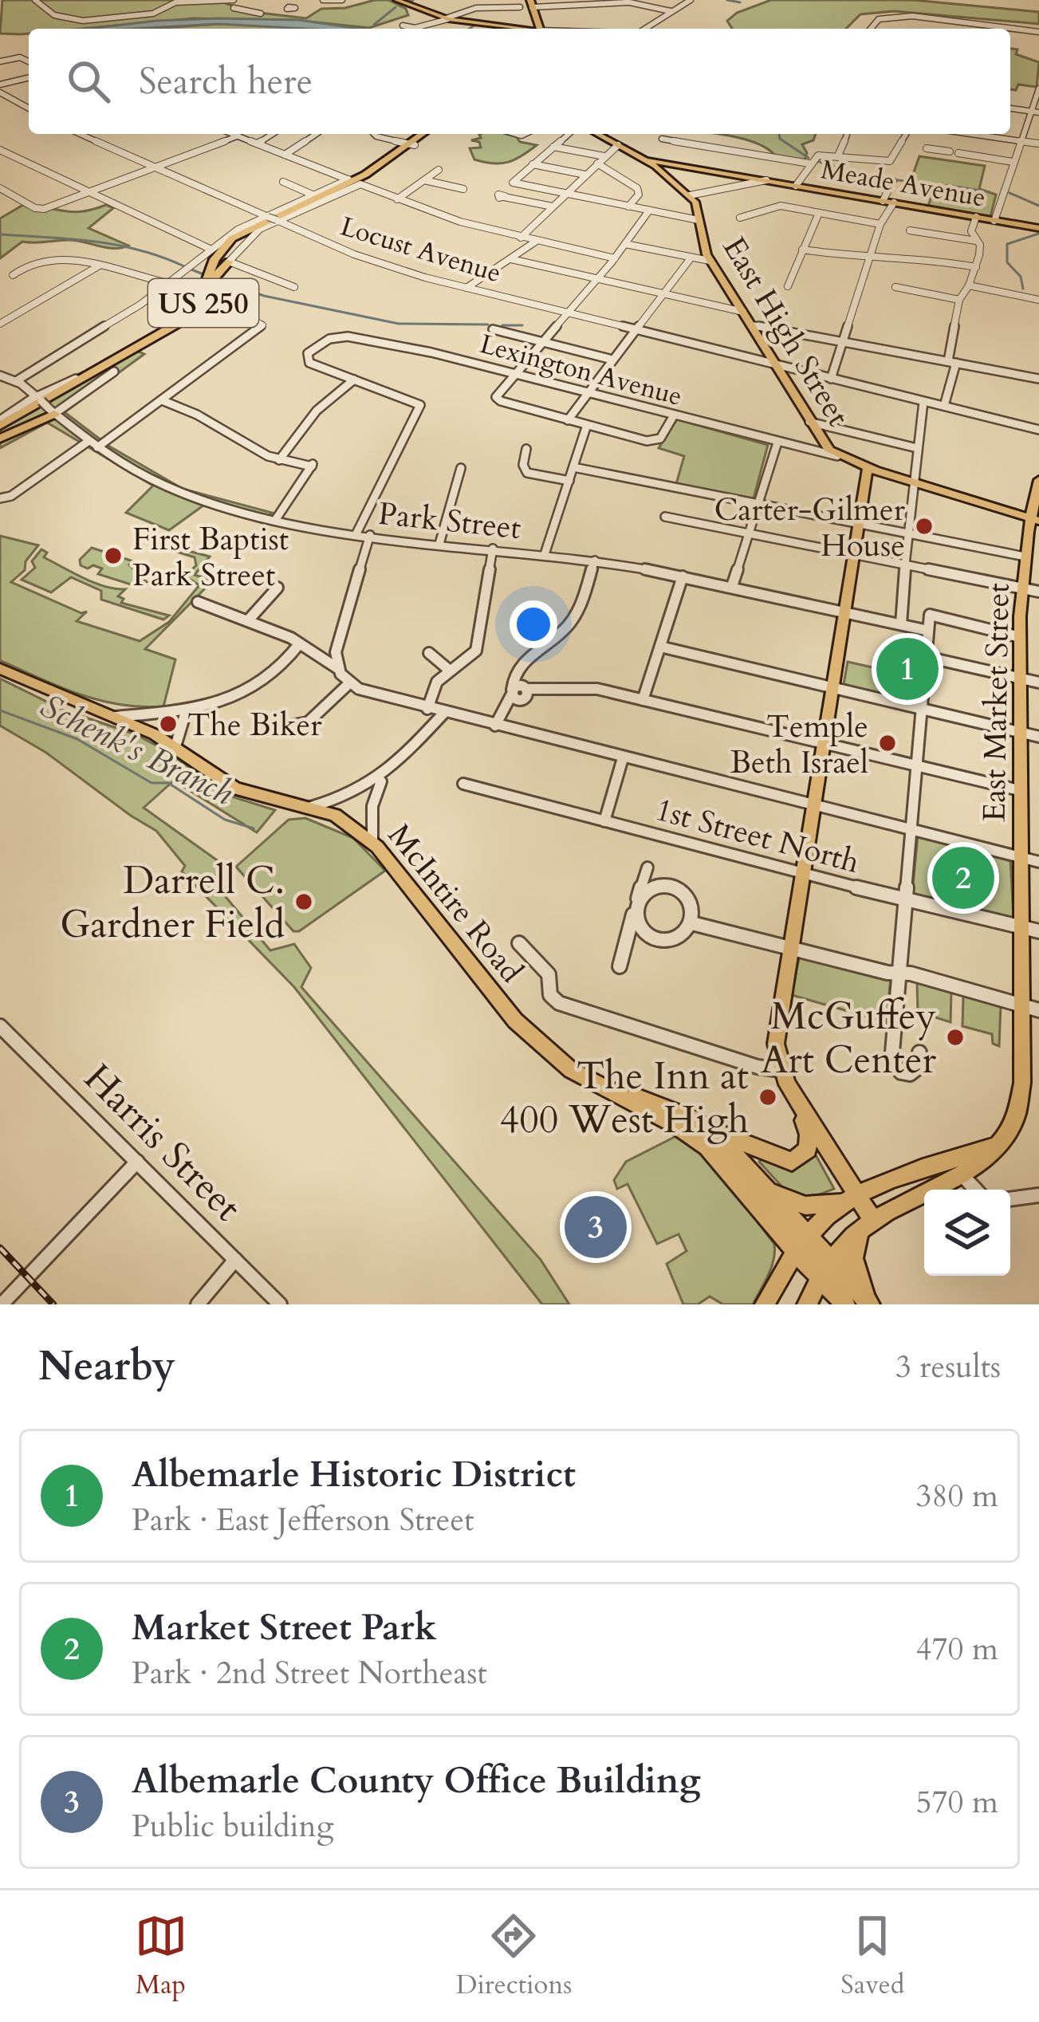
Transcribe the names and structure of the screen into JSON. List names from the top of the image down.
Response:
{
  "streets": {
    "highway": ["US 250"],
    "main road": [
      "Meade Avenue",
      "East High Street",
      "East Market Street",
      "McIntire Road"
    ],
    "street": [
      "Locust Avenue",
      "Lexington Avenue",
      "Park Street",
      "1st Street North",
      "Harris Street"
    ]
  },
  "crossings": [
    ["Locust Avenue", "East High Street"],
    ["East High Street", "Lexington Avenue"],
    ["East High Street", "East Market Street"],
    ["East Market Street", "1st Street North"]
  ],
  "water": ["Schenk's Branch"],
  "places": [
    "Carter-Gilmer House",
    "First Baptist Park Street",
    "The Biker",
    "Temple Beth Israel",
    "Darrell C. Gardner Field",
    "McGuffey Art Center",
    "The Inn at 400 West High"
  ],
  "page": {
    "search": "Search here",
    "pins": ["1", "2", "3"],
    "heading": ["Nearby", "3 results"],
    "list": [
      {
        "mark": "1",
        "name": "Albemarle Historic District",
        "note": "Park · East Jefferson Street",
        "value": "380 m"
      },
      {
        "mark": "2",
        "name": "Market Street Park",
        "note": "Park · 2nd Street Northeast",
        "value": "470 m"
      },
      {
        "mark": "3",
        "name": "Albemarle County Office Building",
        "note": "Public building",
        "value": "570 m"
      }
    ],
    "nav": ["Map", "Directions", "Saved"]
  }
}
